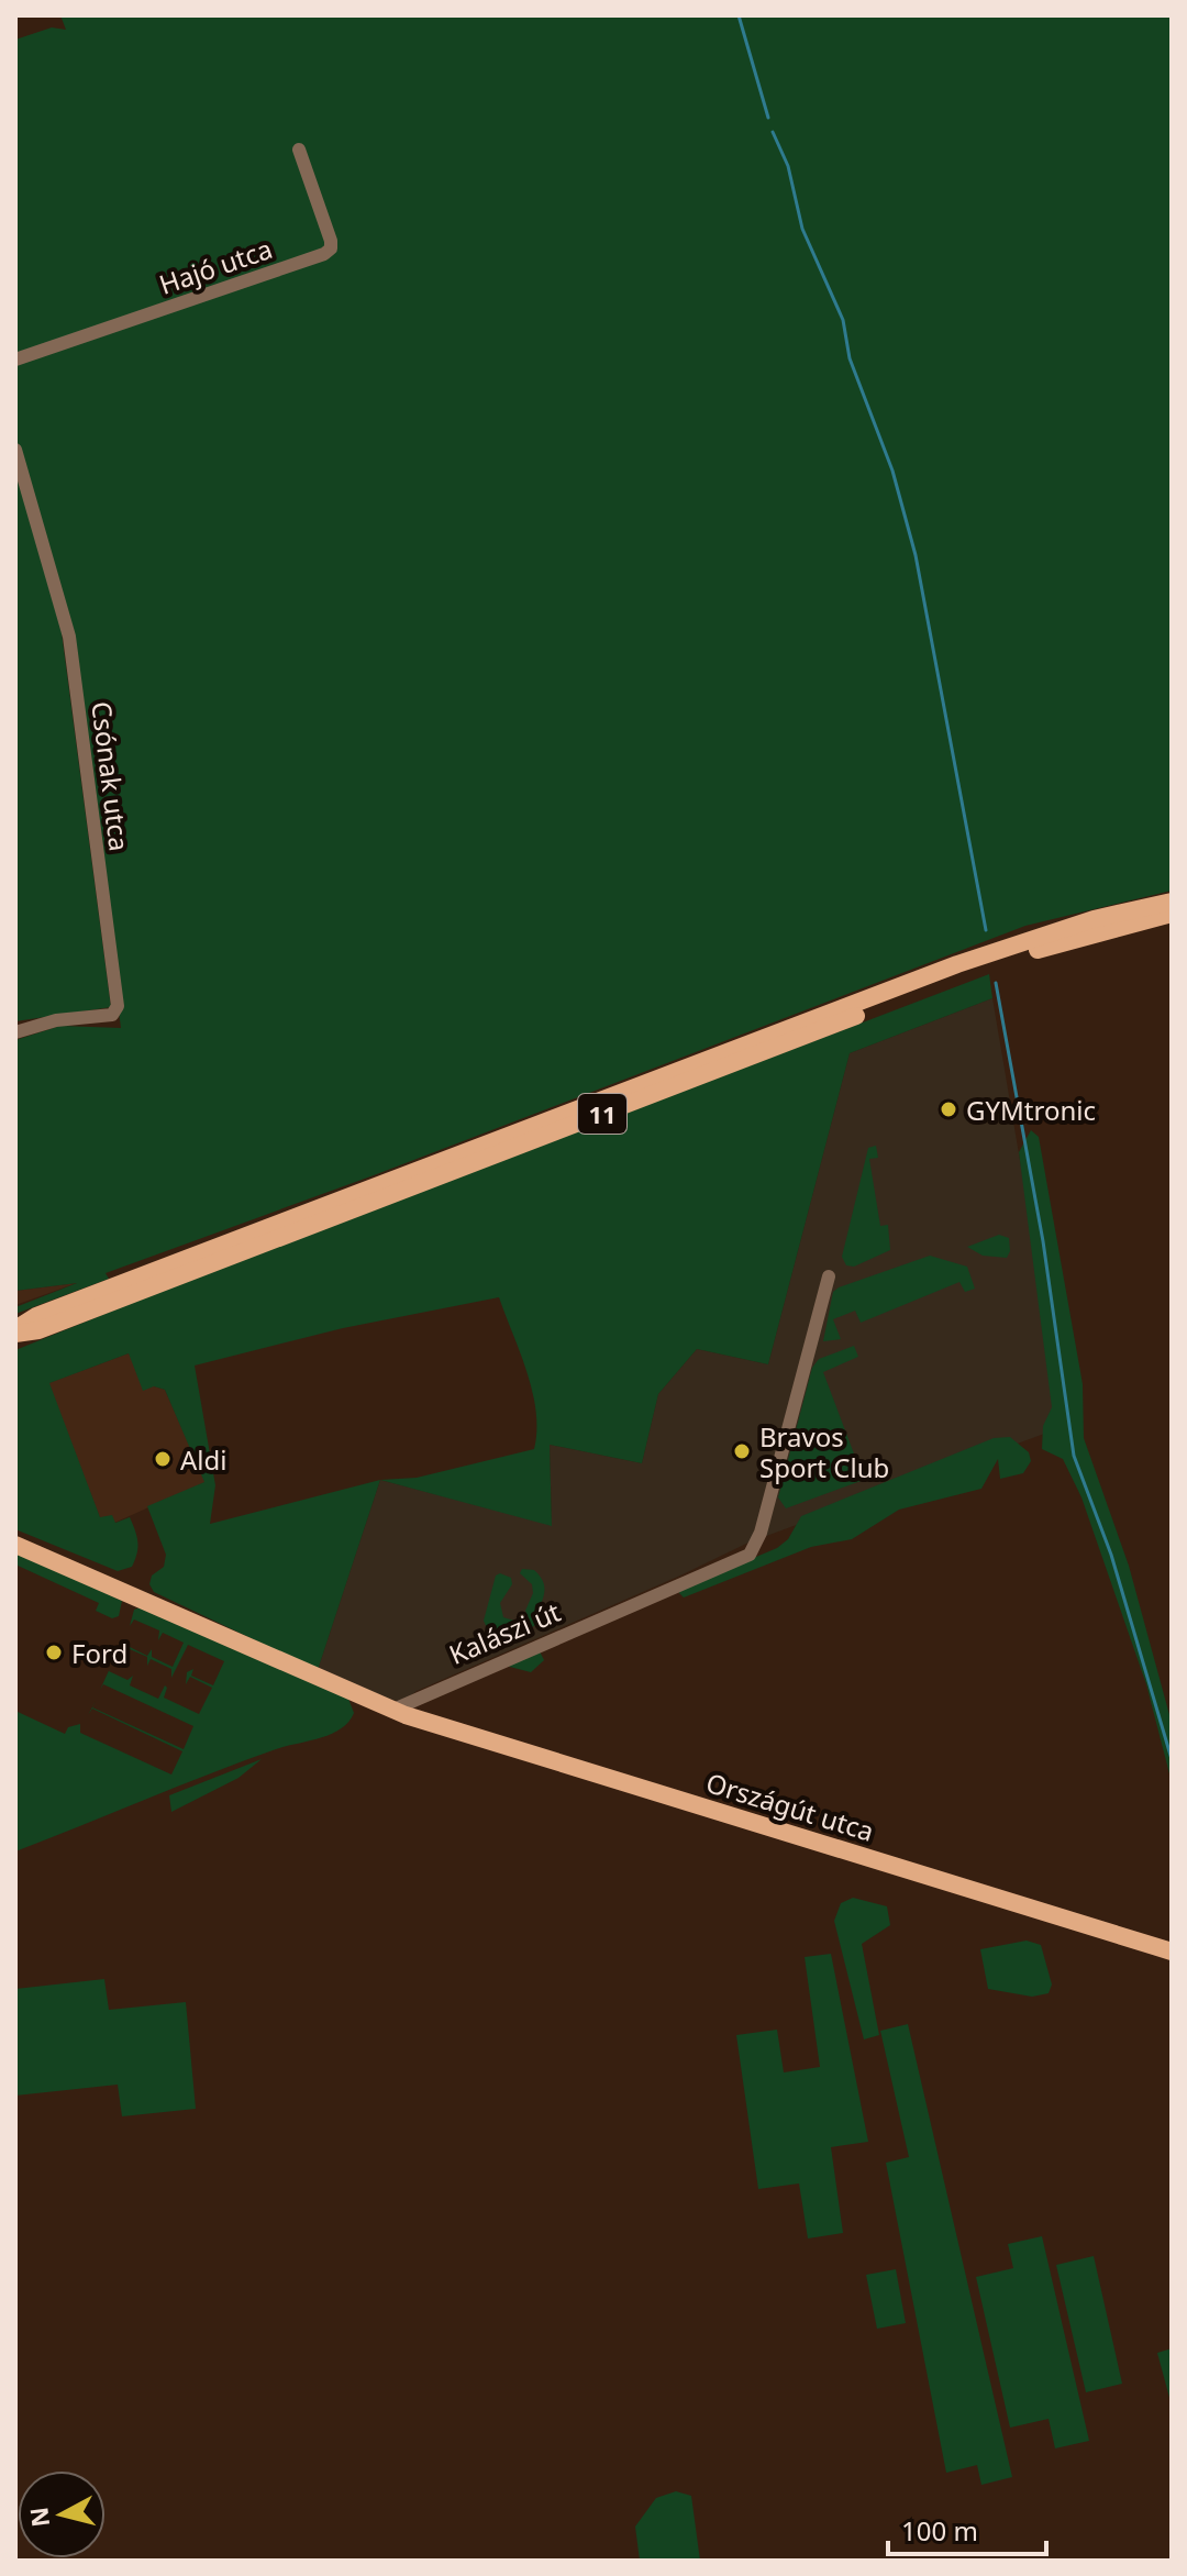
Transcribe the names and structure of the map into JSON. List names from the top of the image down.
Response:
{
  "streets": {
    "main road": ["11", "Országút utca"],
    "street": ["Hajó utca", "Csónak utca", "Kalászi út"]
  },
  "crossings": [
    ["Kalászi út", "Országút utca"]
  ],
  "places": [
    "GYMtronic",
    "Bravos Sport Club",
    "Aldi",
    "Ford"
  ],
  "scale_bar": "100 m",
  "north": "left"
}
